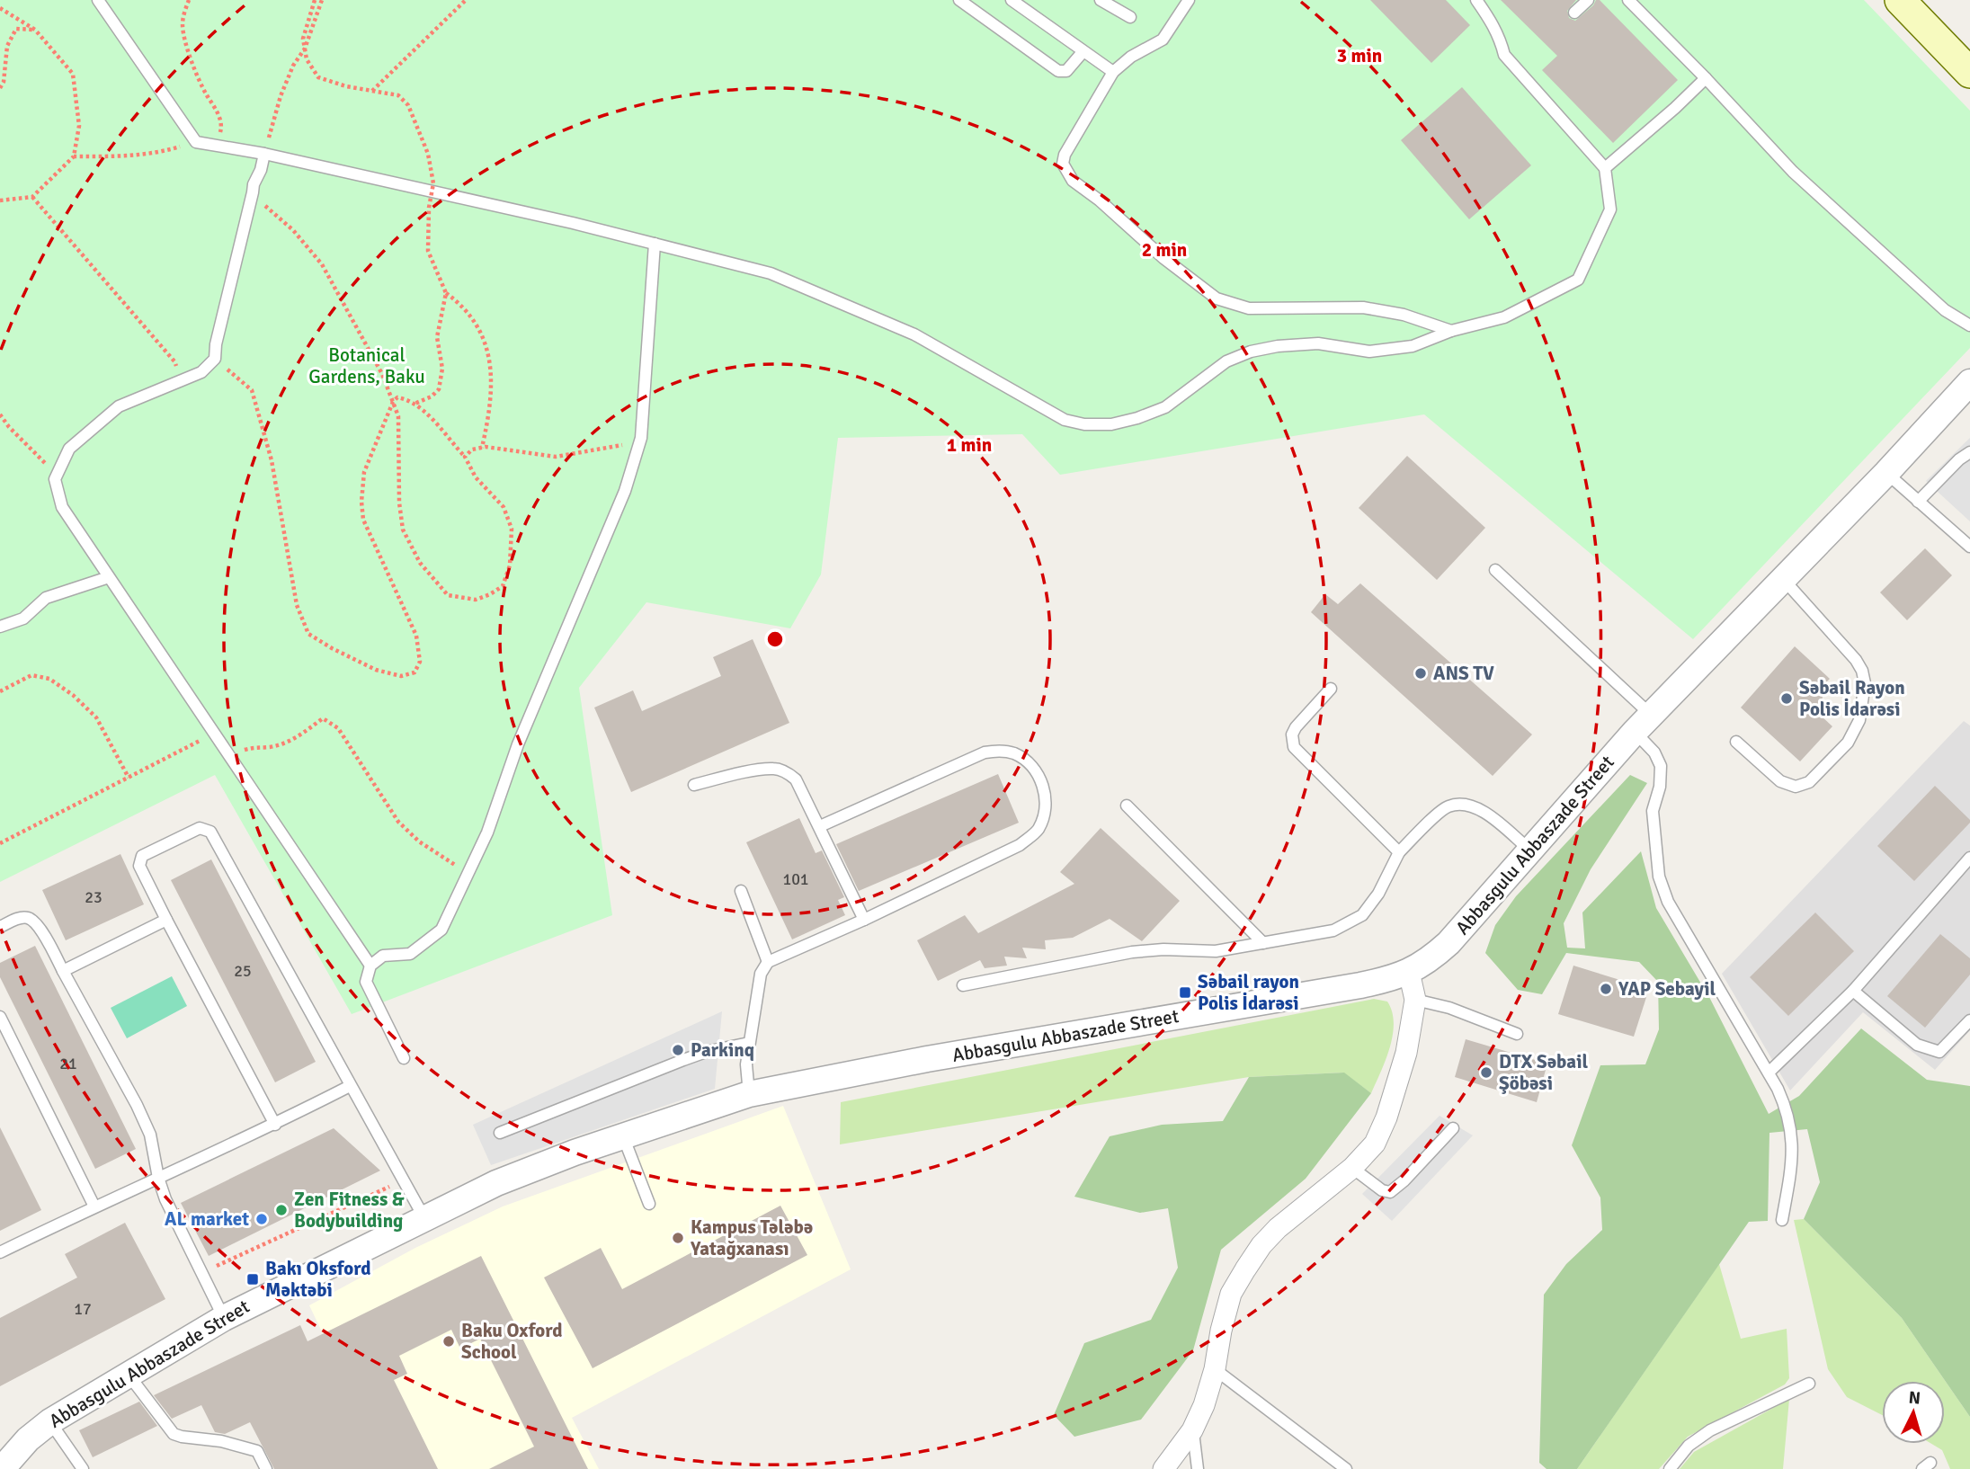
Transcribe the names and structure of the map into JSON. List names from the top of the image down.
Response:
{
  "streets": {
    "street": ["Abbasgulu Abbaszade Street"]
  },
  "parks": ["Botanical Gardens, Baku"],
  "places": {
    "other": [
      "ANS TV",
      "Səbail Rayon Polis İdarəsi",
      "YAP Sebayil",
      "Parkinq",
      "DTX Səbail Şöbəsi",
      "Zen Fitness & Bodybuilding",
      "AL market",
      "Kampus Tələbə Yatağxanası",
      "Baku Oxford School"
    ],
    "transit": ["Səbail rayon Polis İdarəsi", "Bakı Oksford Məktəbi"]
  },
  "house_numbers": [
    "101",
    "23",
    "25",
    "21",
    "17"
  ],
  "north": "top",
  "rings": ["3 min", "2 min", "1 min"]
}
